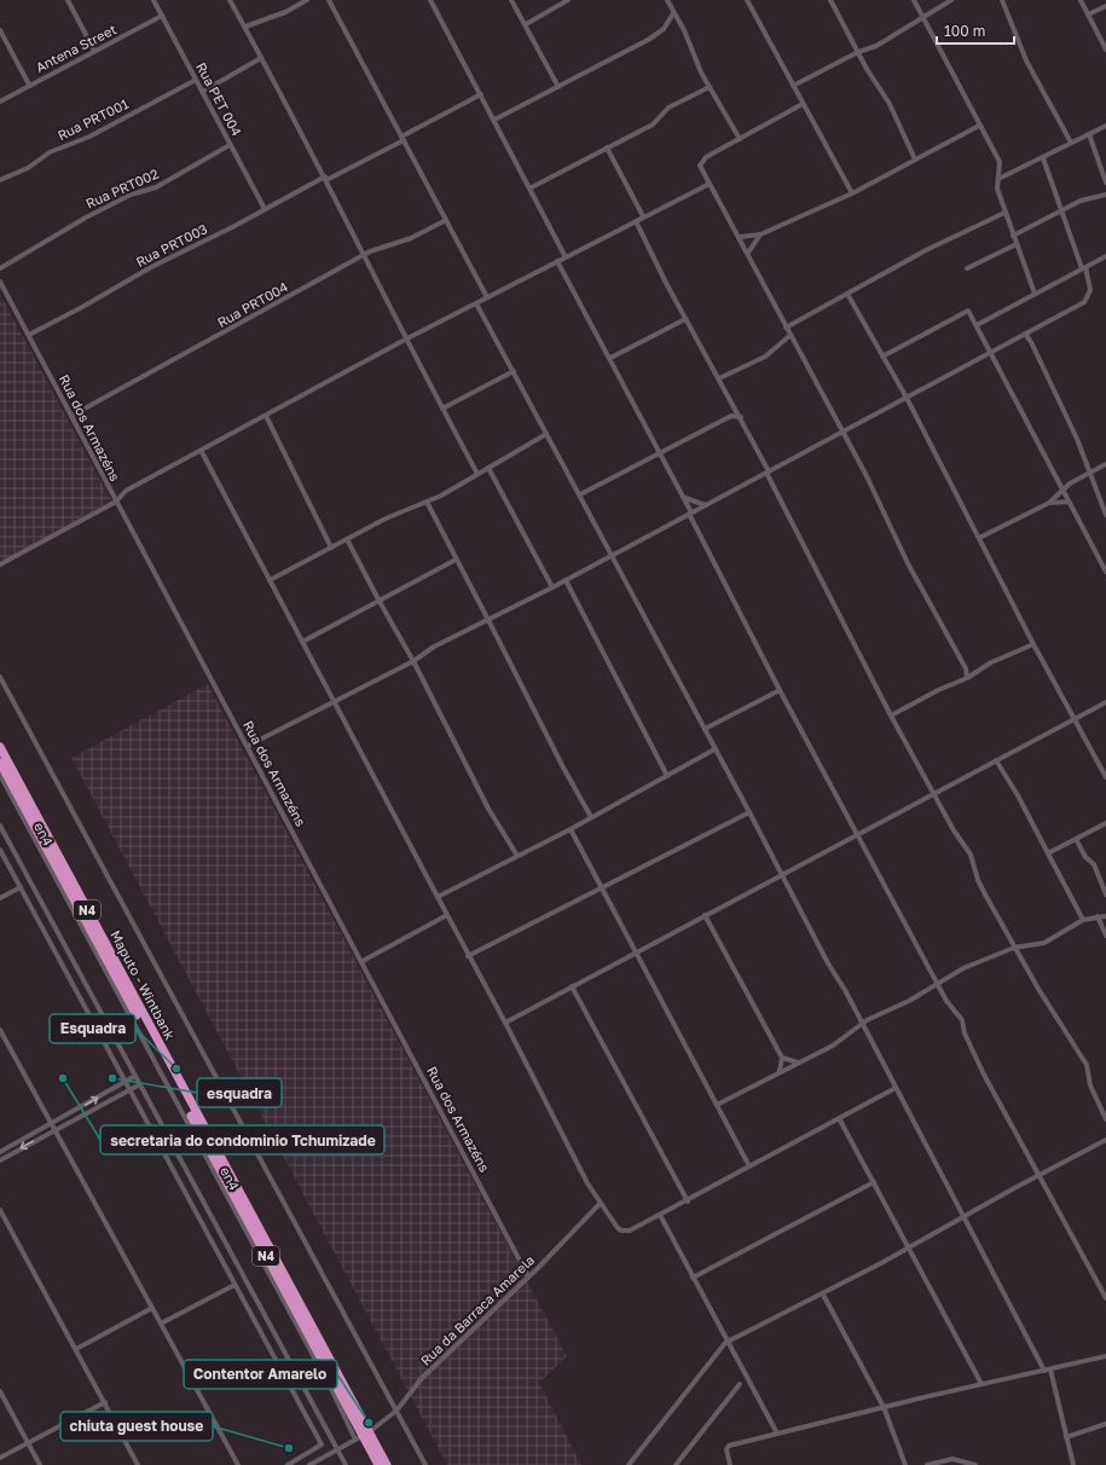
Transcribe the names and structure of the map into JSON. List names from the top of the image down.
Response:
{
  "streets": {
    "highway": ["N4", "Maputo - Wintbank"],
    "street": [
      "Antena Street",
      "Rua PET 004",
      "Rua PRT001",
      "Rua PRT002",
      "Rua PRT003",
      "Rua PRT004",
      "Rua dos Armazéns",
      "en4",
      "Rua da Barraca Amarela"
    ]
  },
  "crossings": [
    ["Antena Street", "Rua PET 004"],
    ["Rua PET 004", "Rua PRT001"],
    ["Rua PET 004", "Rua PRT002"],
    ["Rua PET 004", "Rua PRT003"],
    ["Rua PRT003", "Rua dos Armazéns"],
    ["Rua PRT004", "Rua dos Armazéns"],
    ["Rua dos Armazéns", "Rua da Barraca Amarela"],
    ["en4", "Maputo - Wintbank"],
    ["en4", "Rua da Barraca Amarela"],
    ["Maputo - Wintbank", "Rua da Barraca Amarela"]
  ],
  "places": [
    "Esquadra",
    "secretaria do condominio Tchumizade",
    "esquadra",
    "Contentor Amarelo",
    "chiuta guest house"
  ],
  "scale_bar": "100 m"
}
